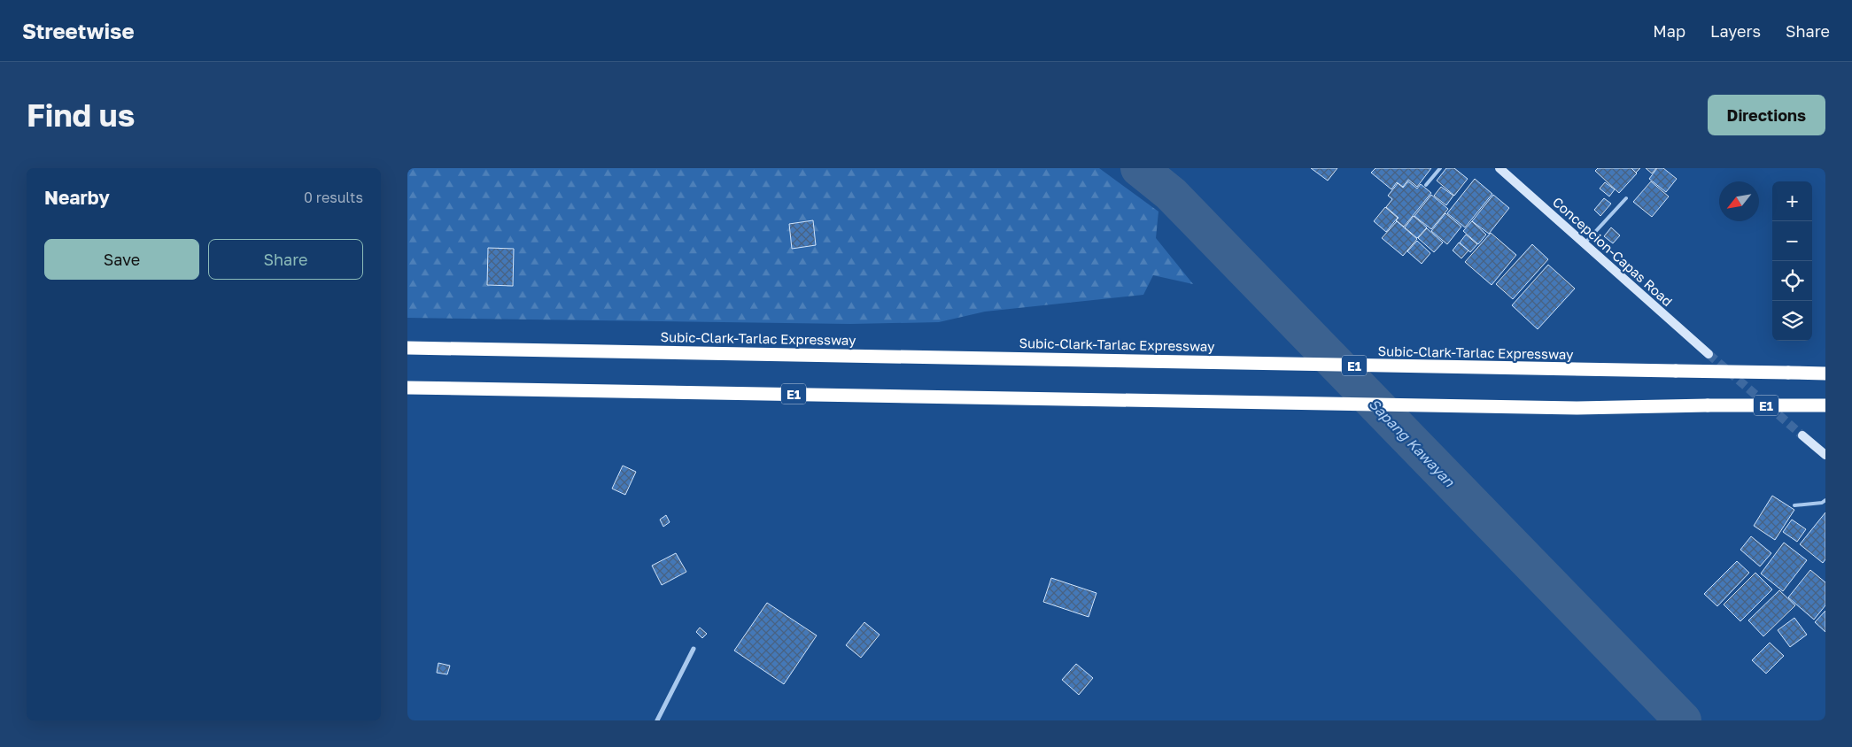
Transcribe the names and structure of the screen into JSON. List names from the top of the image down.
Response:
{
  "streets": {
    "highway": ["Subic-Clark-Tarlac Expressway", "E1"],
    "main road": ["Concepcion-Capas Road"]
  },
  "water": ["Sapang Kawayan"],
  "north": "bottom left",
  "page": {
    "header": "Streetwise",
    "nav": ["Map", "Layers", "Share"],
    "buttons": [
      "Directions",
      ["Save", "Share"]
    ],
    "title": "Find us",
    "heading": ["Nearby", "0 results"],
    "map_buttons": ["+", "−"]
  }
}
